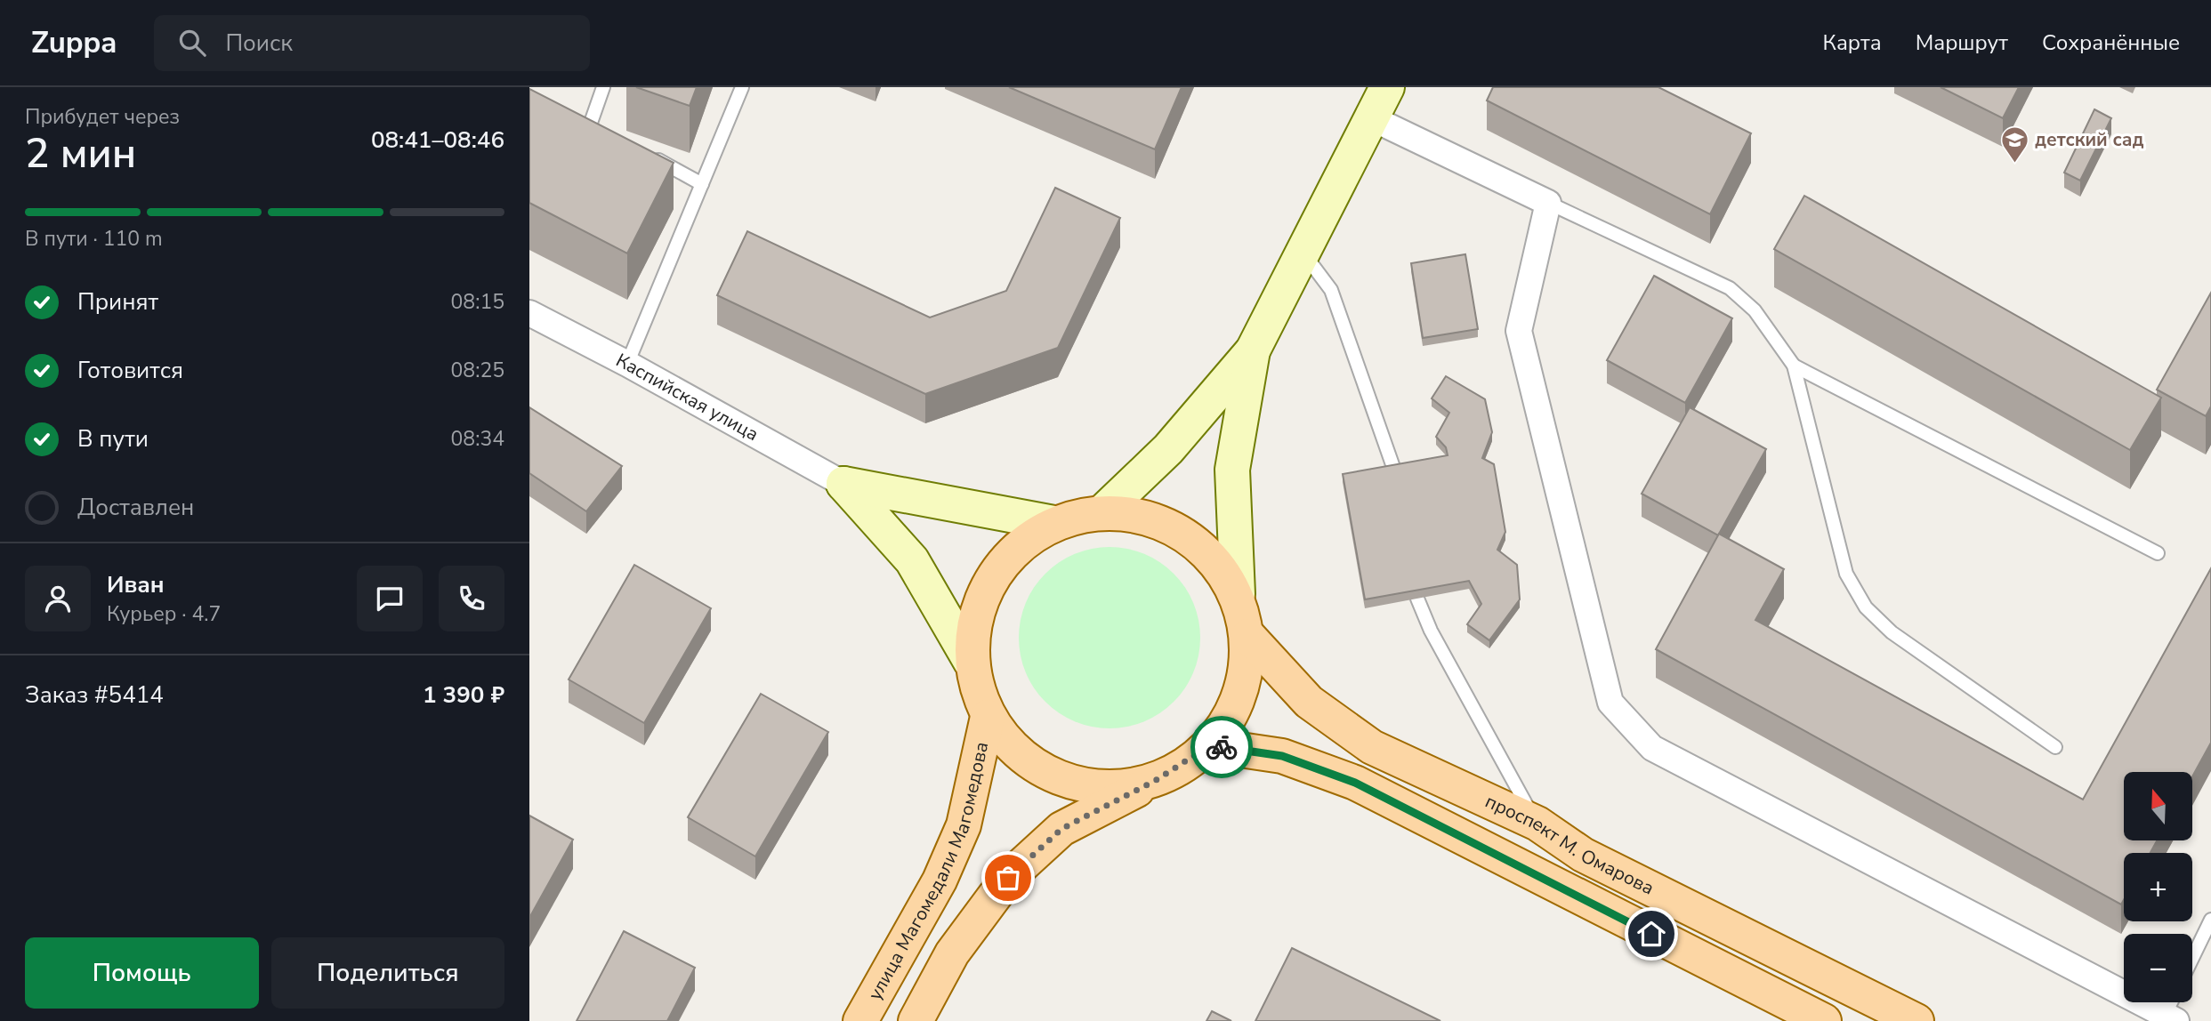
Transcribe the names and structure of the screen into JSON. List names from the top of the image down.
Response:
{
  "streets": {
    "main road": ["проспект М. Омарова", "улица Магомедали Магомедова"],
    "street": ["Каспийская улица"]
  },
  "places": {
    "school or university": ["детский сад"]
  },
  "north": "top",
  "page": {
    "header": "Zuppa",
    "search": "Поиск",
    "nav": ["Карта", "Маршрут", "Сохранённые"],
    "heading": ["2 мин", "Прибудет через", "08:41–08:46"],
    "panel": [
      "Иван",
      "Курьер · 4.7",
      "Заказ #5414",
      "1 390 ₽"
    ],
    "bar": "В пути · 110 m",
    "list": [
      ["Принят", "08:15"],
      ["Готовится", "08:25"],
      ["В пути", "08:34"],
      "Доставлен"
    ],
    "map_buttons": ["+", "−"],
    "buttons": ["Помощь", "Поделиться"]
  }
}
